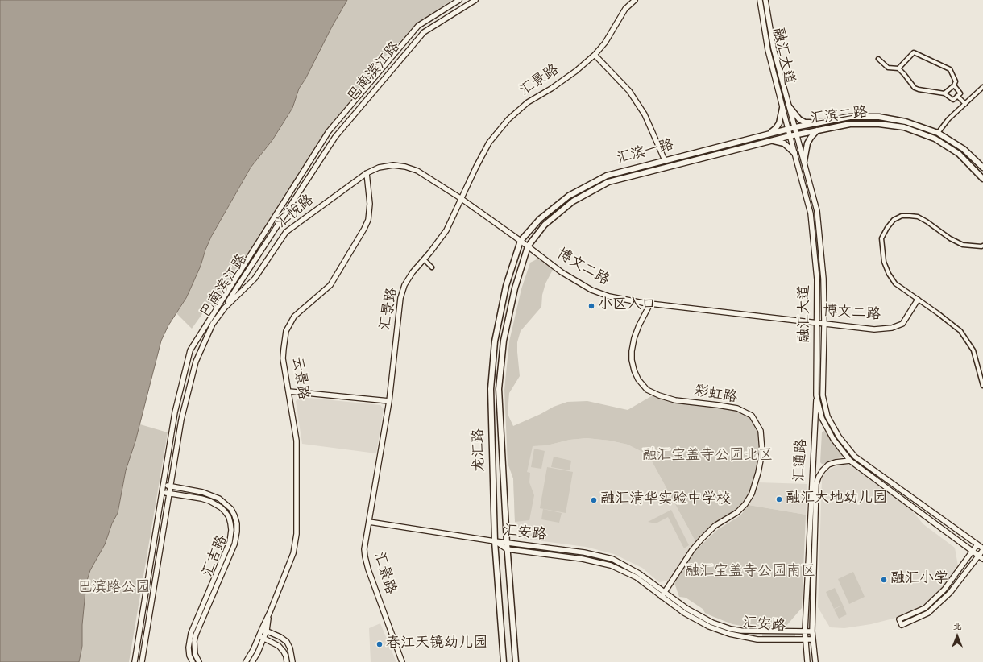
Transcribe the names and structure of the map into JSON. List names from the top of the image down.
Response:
{
  "streets": {
    "main road": ["汇滨二路", "汇滨一路", "龙汇路"],
    "street": [
      "融汇大道",
      "巴南滨江路",
      "汇景路",
      "汇悦路",
      "博文二路",
      "云景路",
      "彩虹路",
      "汇通路",
      "汇安路",
      "汇吉路"
    ]
  },
  "crossings": [
    ["融汇大道", "汇滨二路"],
    ["融汇大道", "汇滨一路"],
    ["融汇大道", "博文二路"],
    ["融汇大道", "汇通路"],
    ["巴南滨江路", "汇悦路"],
    ["巴南滨江路", "汇吉路"],
    ["汇景路", "博文二路"],
    ["汇滨二路", "汇滨一路"],
    ["汇滨一路", "博文二路"],
    ["汇滨一路", "龙汇路"],
    ["汇悦路", "博文二路"],
    ["汇悦路", "云景路"],
    ["博文二路", "云景路"],
    ["博文二路", "彩虹路"],
    ["博文二路", "龙汇路"],
    ["彩虹路", "汇安路"],
    ["龙汇路", "汇安路"],
    ["汇通路", "汇安路"]
  ],
  "parks": ["融汇宝盖寺公园北区", "融汇宝盖寺公园南区", "巴滨路公园"],
  "places": [
    "小区入口",
    "融汇大地幼儿园",
    "融汇清华实验中学校",
    "融汇小学",
    "春江天镜幼儿园"
  ],
  "north": "top"
}
